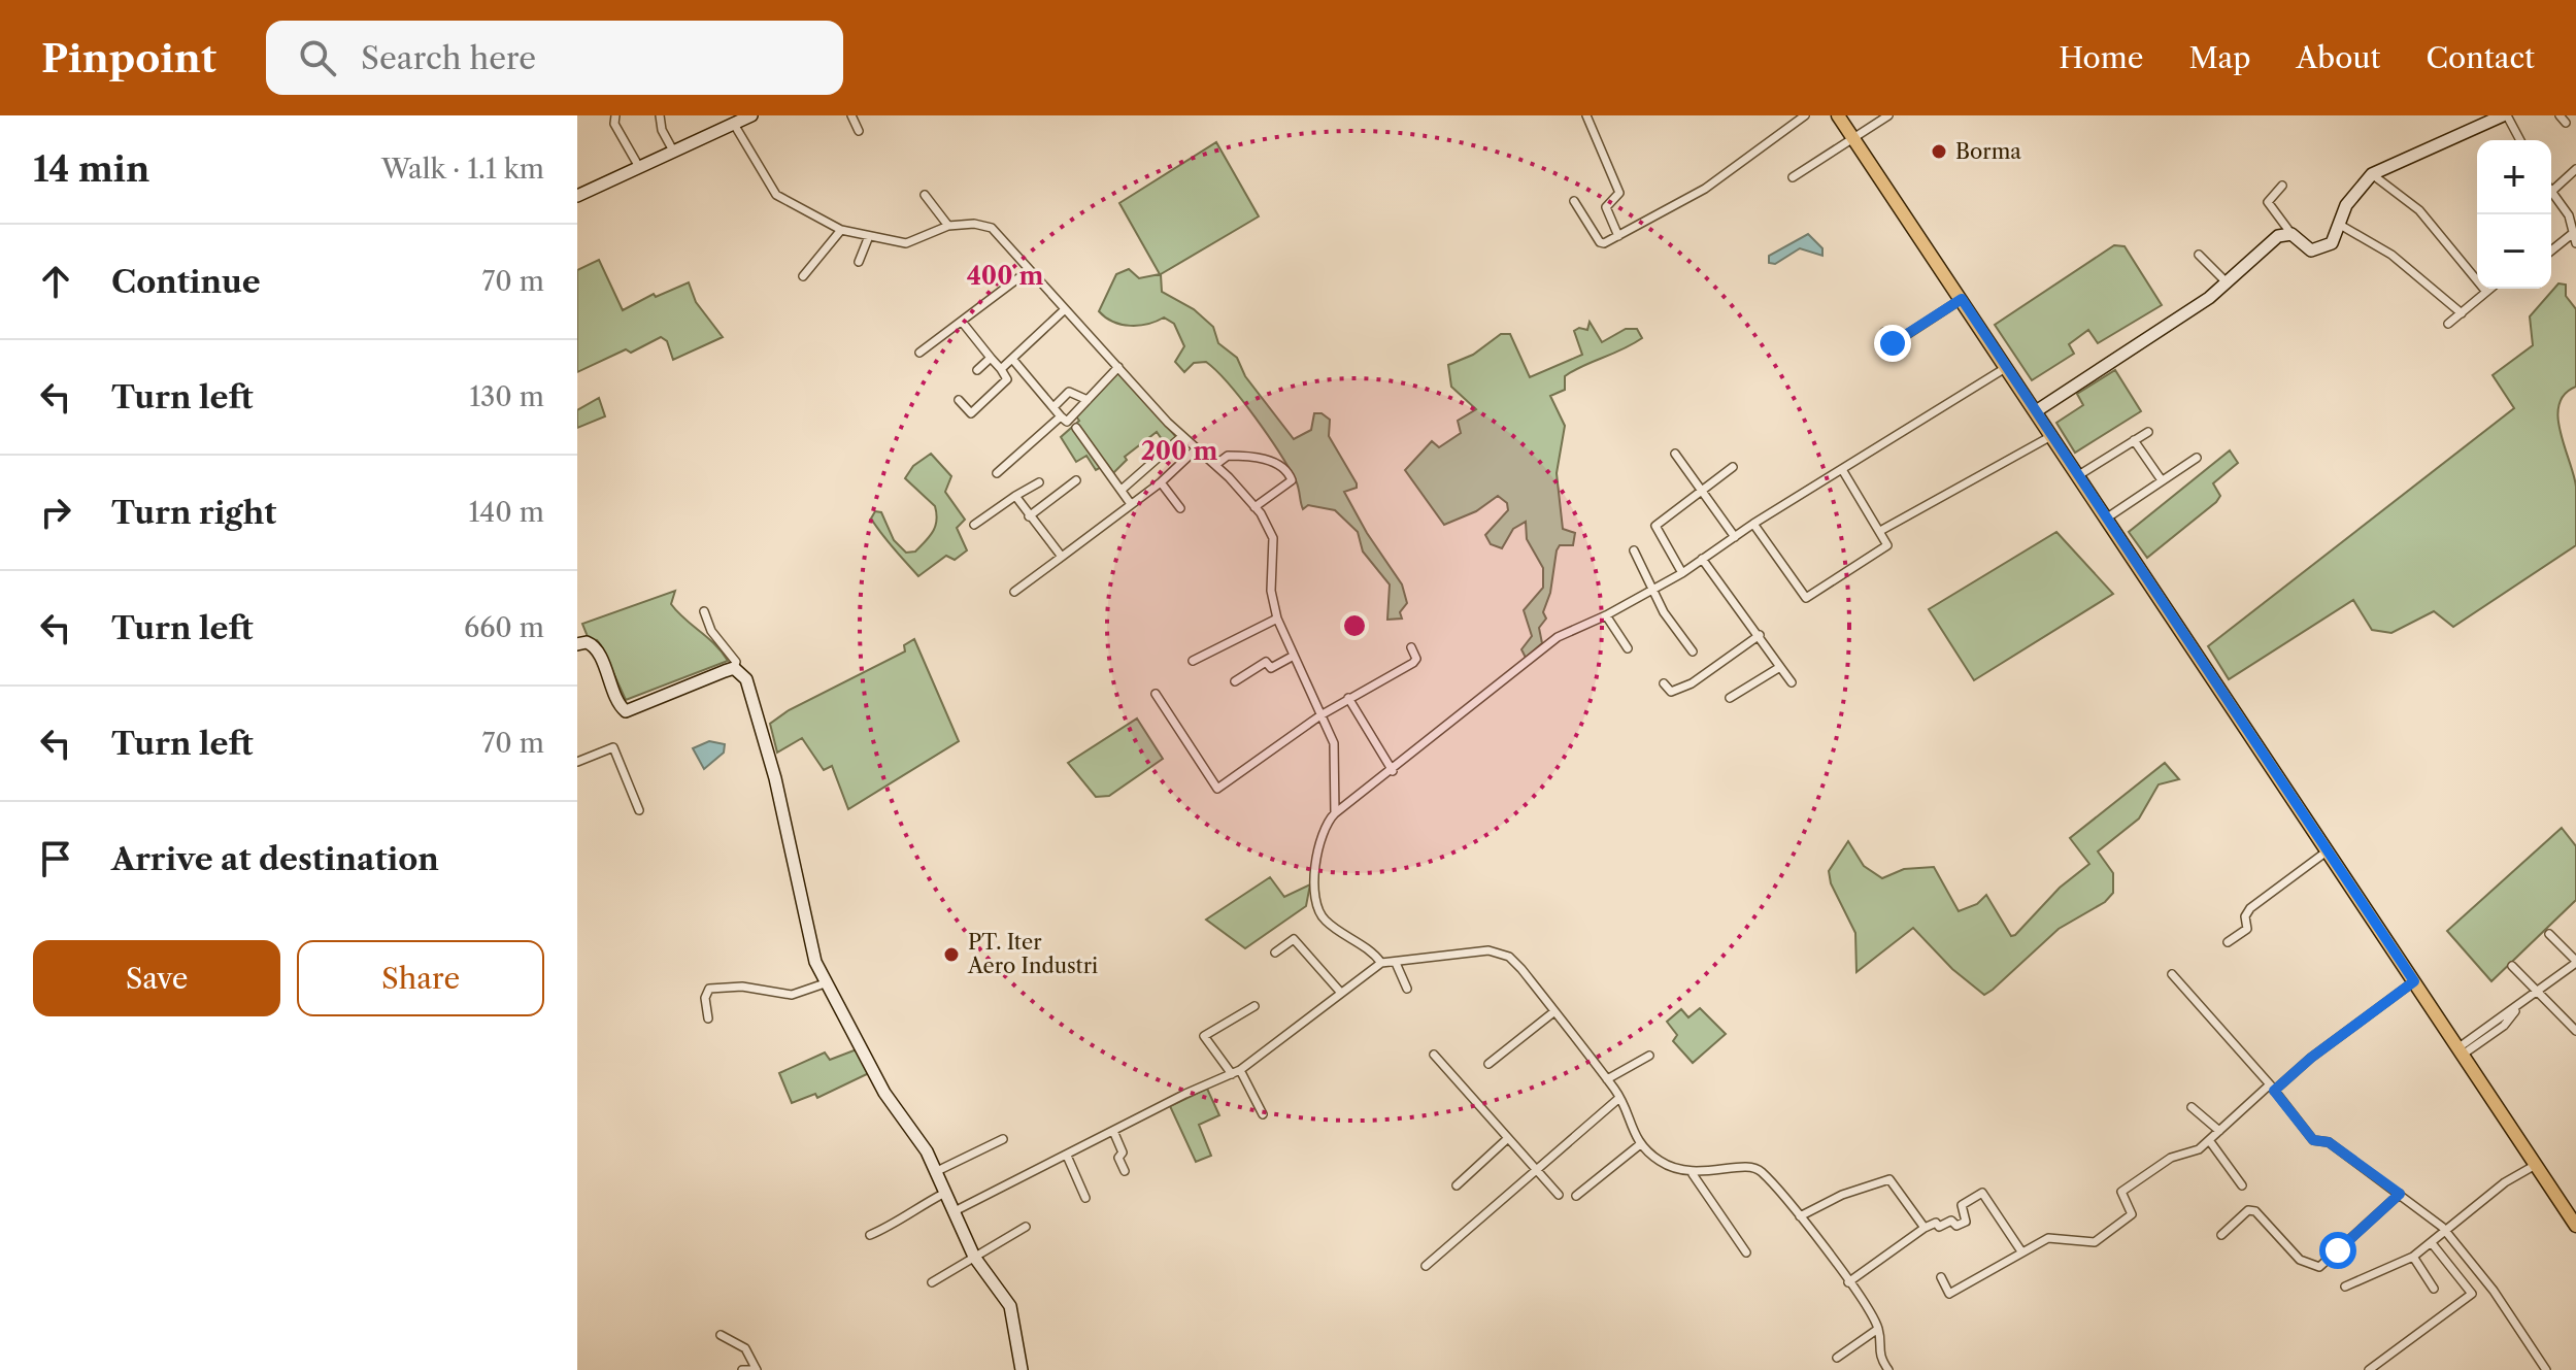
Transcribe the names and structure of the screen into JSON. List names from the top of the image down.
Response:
{
  "places": ["Borma", "PT. Iter Aero Industri"],
  "page": {
    "header": "Pinpoint",
    "search": "Search here",
    "nav": [
      "Home",
      "Map",
      "About",
      "Contact"
    ],
    "heading": ["14 min", "Walk · 1.1 km"],
    "map_buttons": ["+", "−"],
    "list": [
      ["Continue", "70 m"],
      ["Turn left", "130 m"],
      ["Turn right", "140 m"],
      ["Turn left", "660 m"],
      ["Turn left", "70 m"],
      "Arrive at destination"
    ],
    "buttons": ["Save", "Share"]
  },
  "rings": ["400 m", "200 m"]
}
